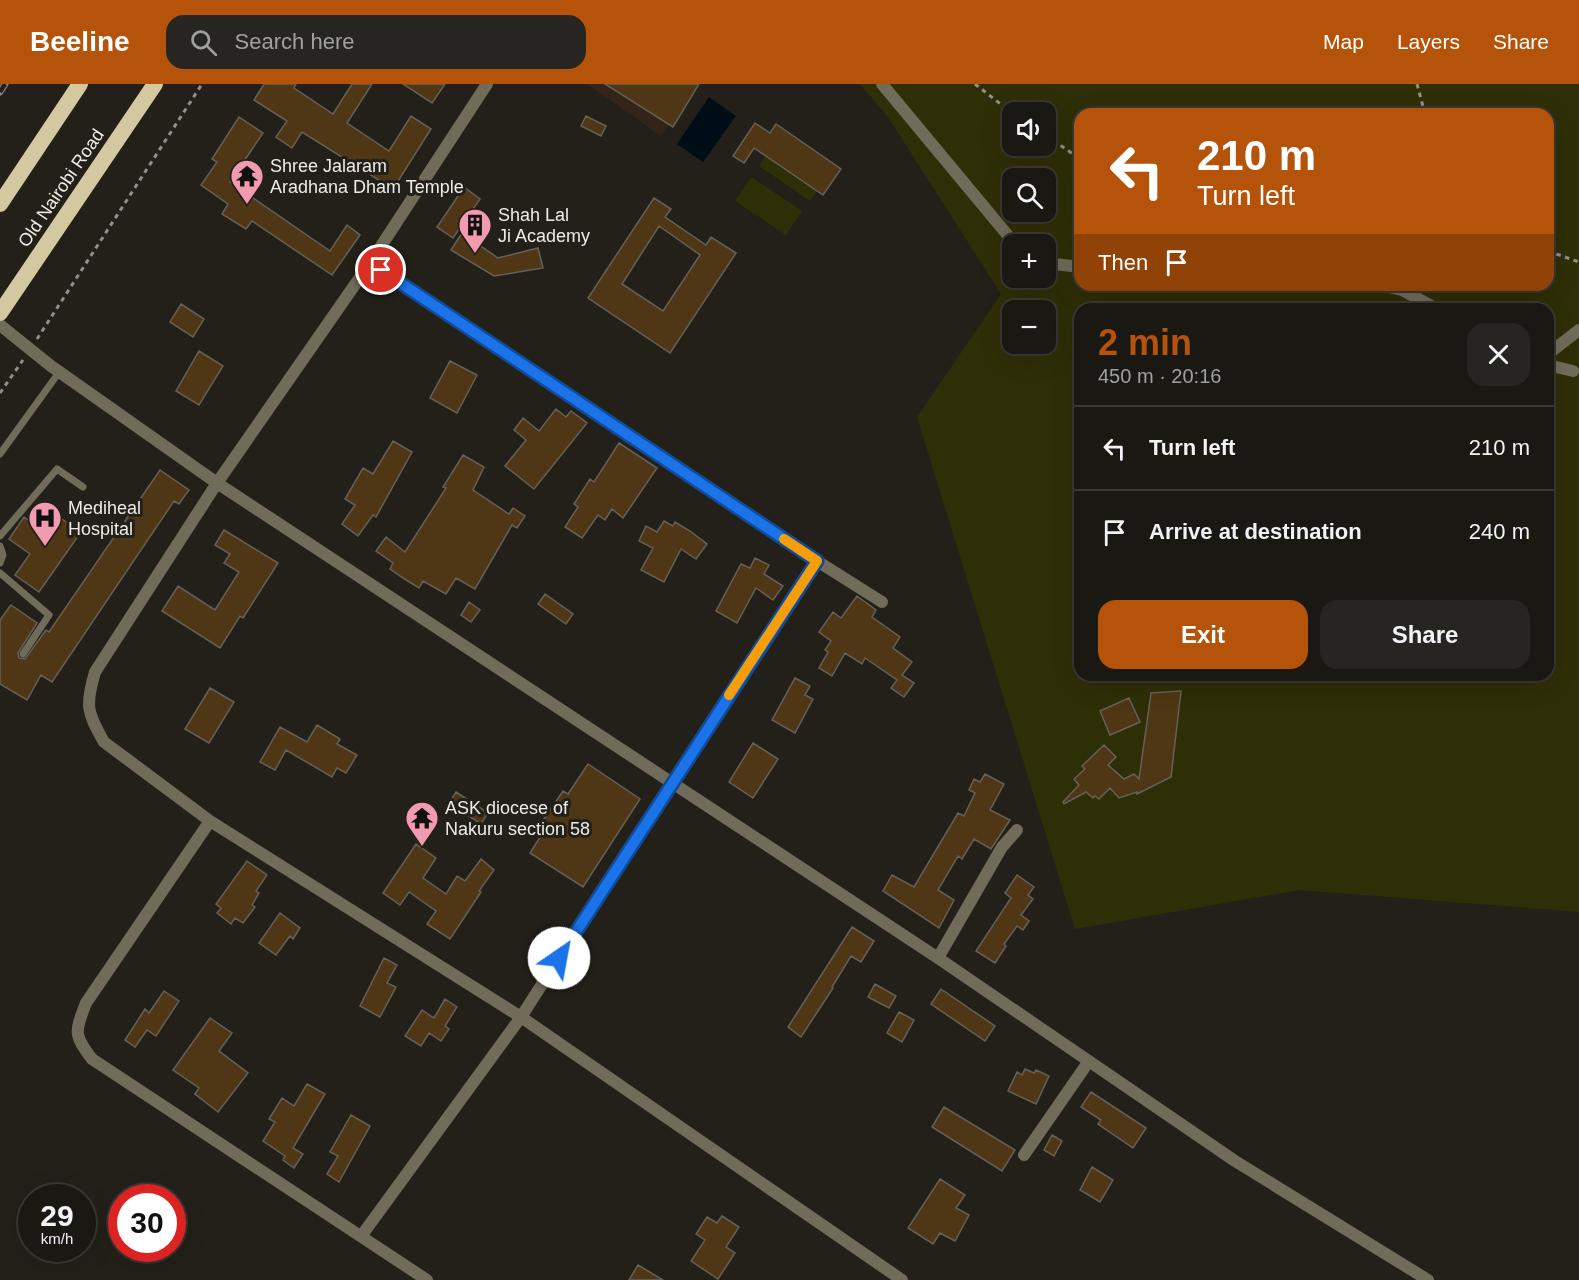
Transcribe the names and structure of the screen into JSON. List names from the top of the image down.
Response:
{
  "streets": {
    "highway": ["Old Nairobi Road"]
  },
  "places": {
    "temple": ["Shree Jalaram Aradhana Dham Temple", "ASK diocese of Nakuru section 58"],
    "building": ["Shah Lal Ji Academy"],
    "hospital": ["Mediheal Hospital"]
  },
  "page": {
    "header": "Beeline",
    "search": "Search here",
    "nav": ["Map", "Layers", "Share"],
    "map_buttons": ["+", "−"],
    "turn": ["210 m", "Turn left"],
    "then": "Then",
    "heading": ["2 min", "450 m · 20:16"],
    "list": [
      {
        "name": "Turn left",
        "value": "210 m"
      },
      {
        "name": "Arrive at destination",
        "value": "240 m"
      }
    ],
    "buttons": ["Exit", "Share"],
    "speed": "29 km/h",
    "limit": "30"
  }
}
